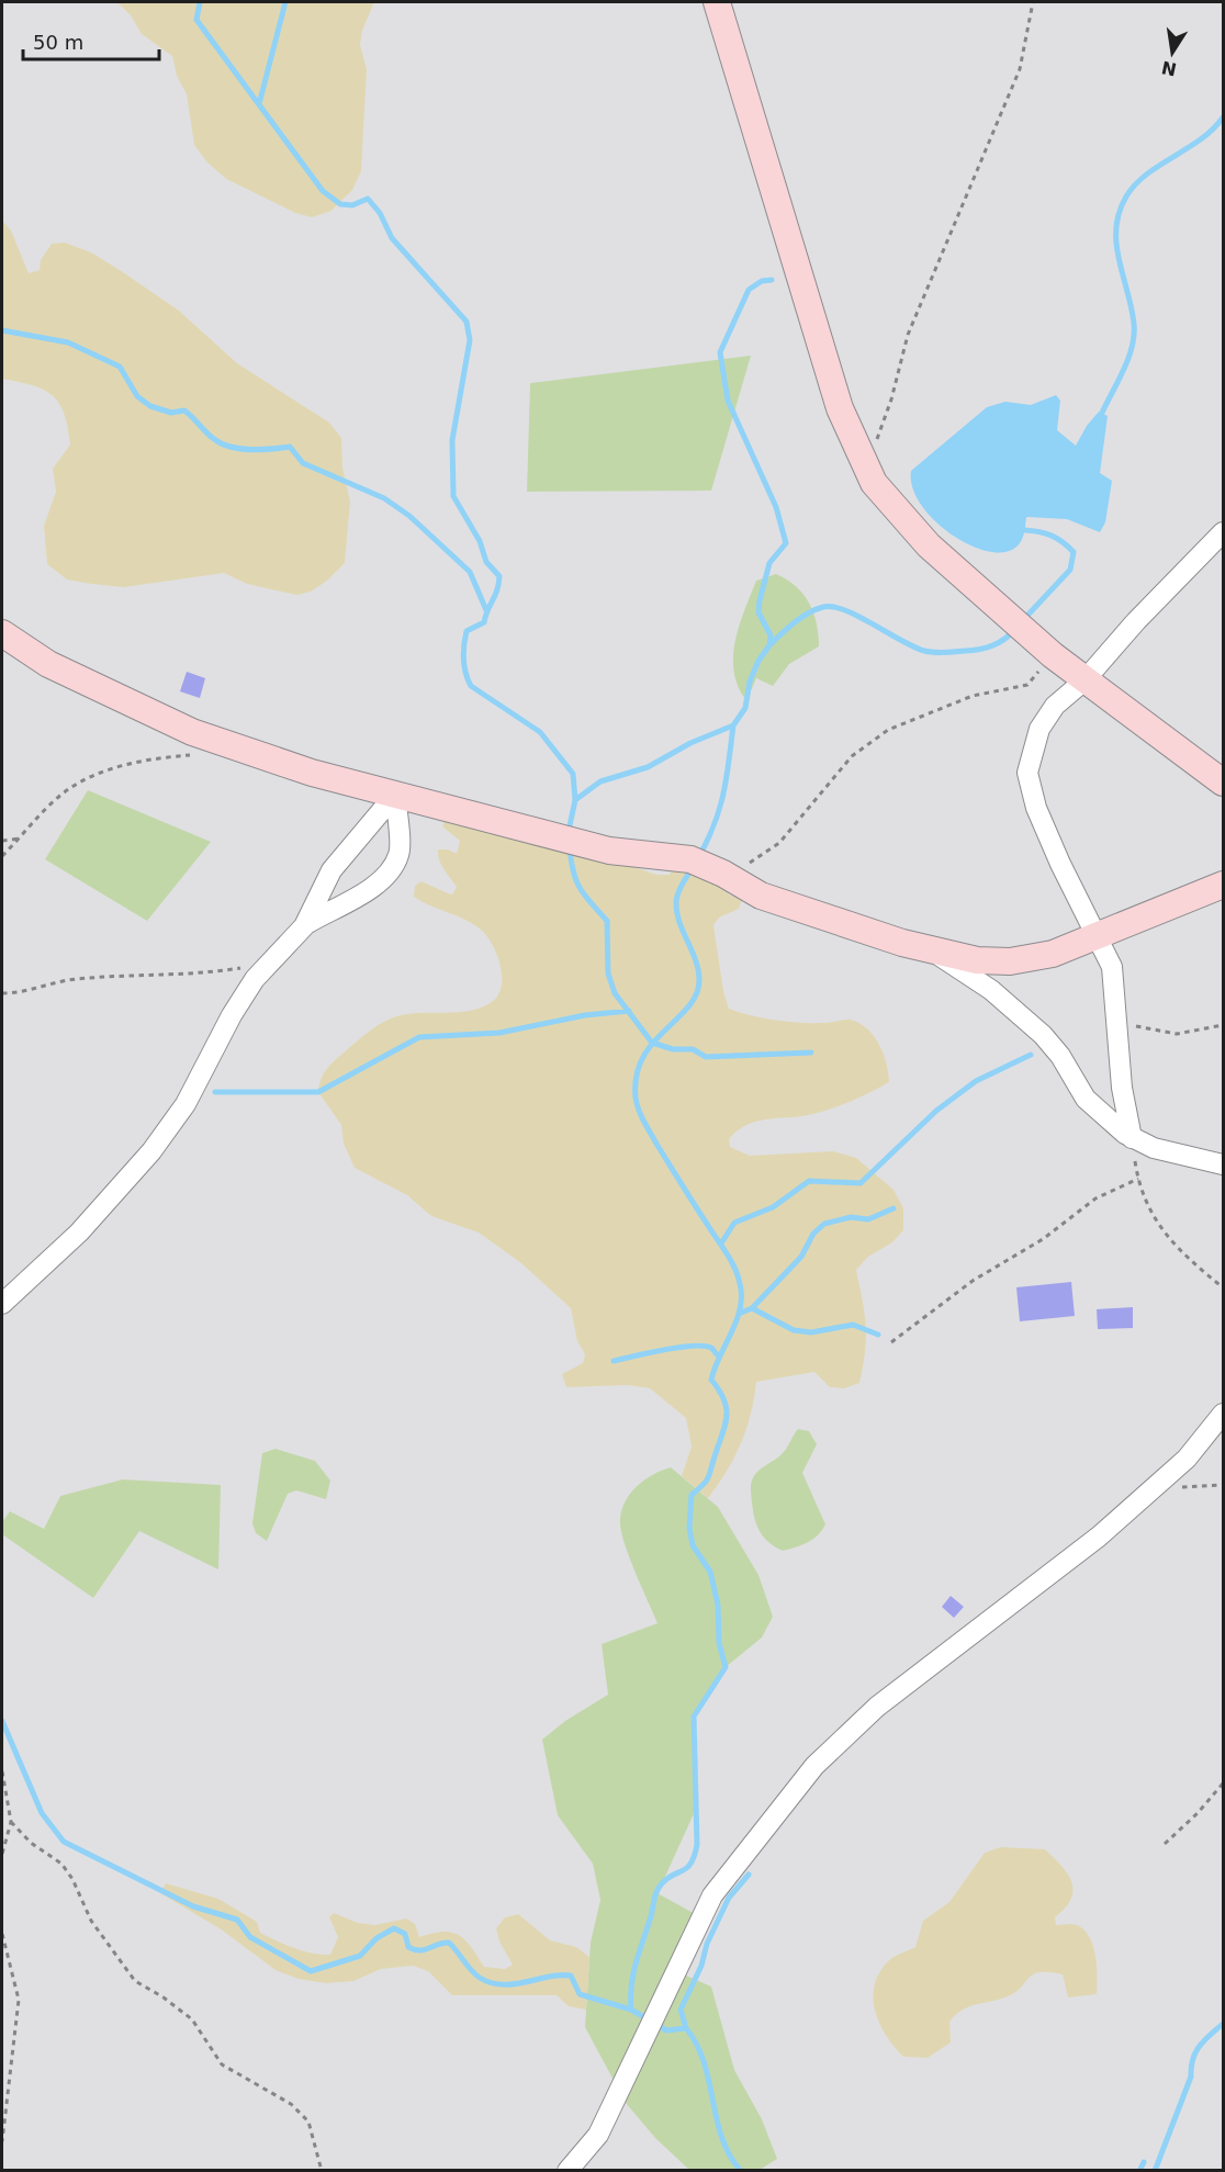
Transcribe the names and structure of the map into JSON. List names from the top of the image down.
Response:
{
  "scale_bar": "50 m",
  "north": "bottom"
}
